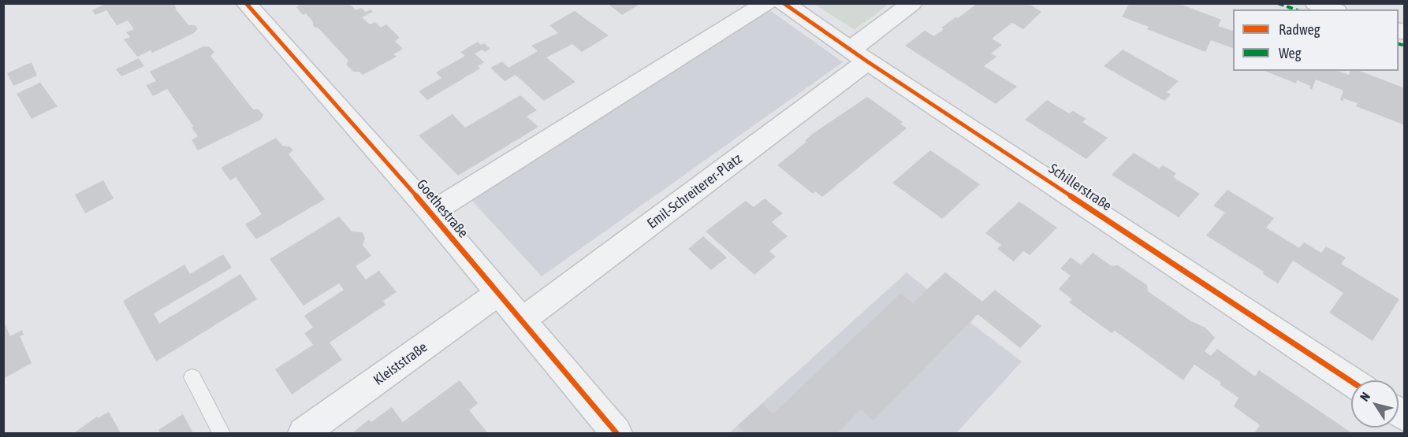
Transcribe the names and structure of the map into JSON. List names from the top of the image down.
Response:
{
  "streets": {
    "street": [
      "Schillerstraße",
      "Emil-Schreiterer-Platz",
      "Goethestraße",
      "Kleiststraße"
    ]
  },
  "crossings": [
    ["Schillerstraße", "Emil-Schreiterer-Platz"],
    ["Emil-Schreiterer-Platz", "Goethestraße"],
    ["Goethestraße", "Kleiststraße"]
  ],
  "legend": ["Radweg", "Weg"],
  "north": "top left"
}
